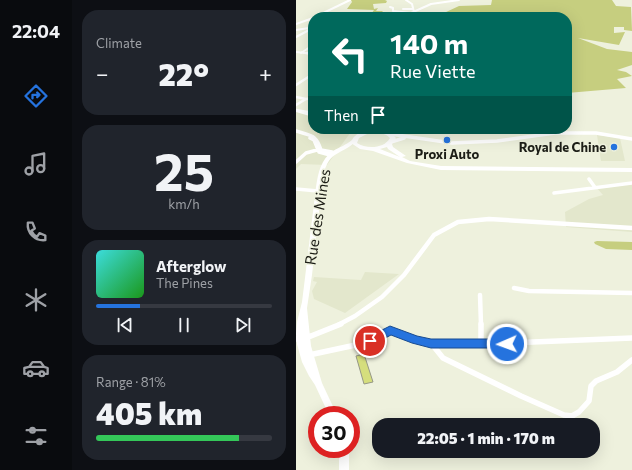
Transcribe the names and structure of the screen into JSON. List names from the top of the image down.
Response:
{
  "streets": {
    "street": ["Rue des Mines"]
  },
  "places": ["Proxi Auto", "Royal de Chine"],
  "page": {
    "tabs": "22:04",
    "tile": [
      "Climate",
      ["25", "km/h"],
      ["Range · 81%", "405 km"]
    ],
    "turn": ["140 m", "Rue Viette"],
    "heat": ["−", "22°", "+"],
    "then": "Then",
    "song": ["Afterglow", "The Pines"],
    "limit": "30",
    "trip": "22:05 · 1 min · 170 m"
  }
}
